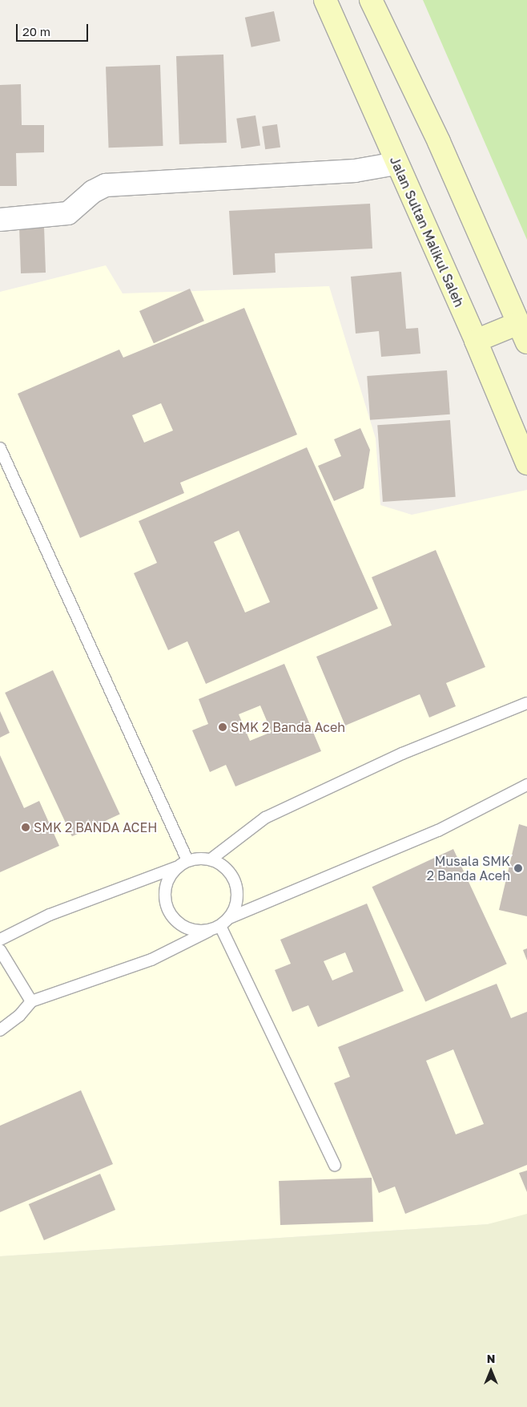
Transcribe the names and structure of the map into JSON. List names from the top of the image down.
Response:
{
  "streets": {
    "main road": ["Jalan Sultan Malikul Saleh"]
  },
  "places": ["SMK 2 Banda Aceh", "SMK 2 BANDA ACEH", "Musala SMK 2 Banda Aceh"],
  "scale_bar": "20 m",
  "north": "top"
}
